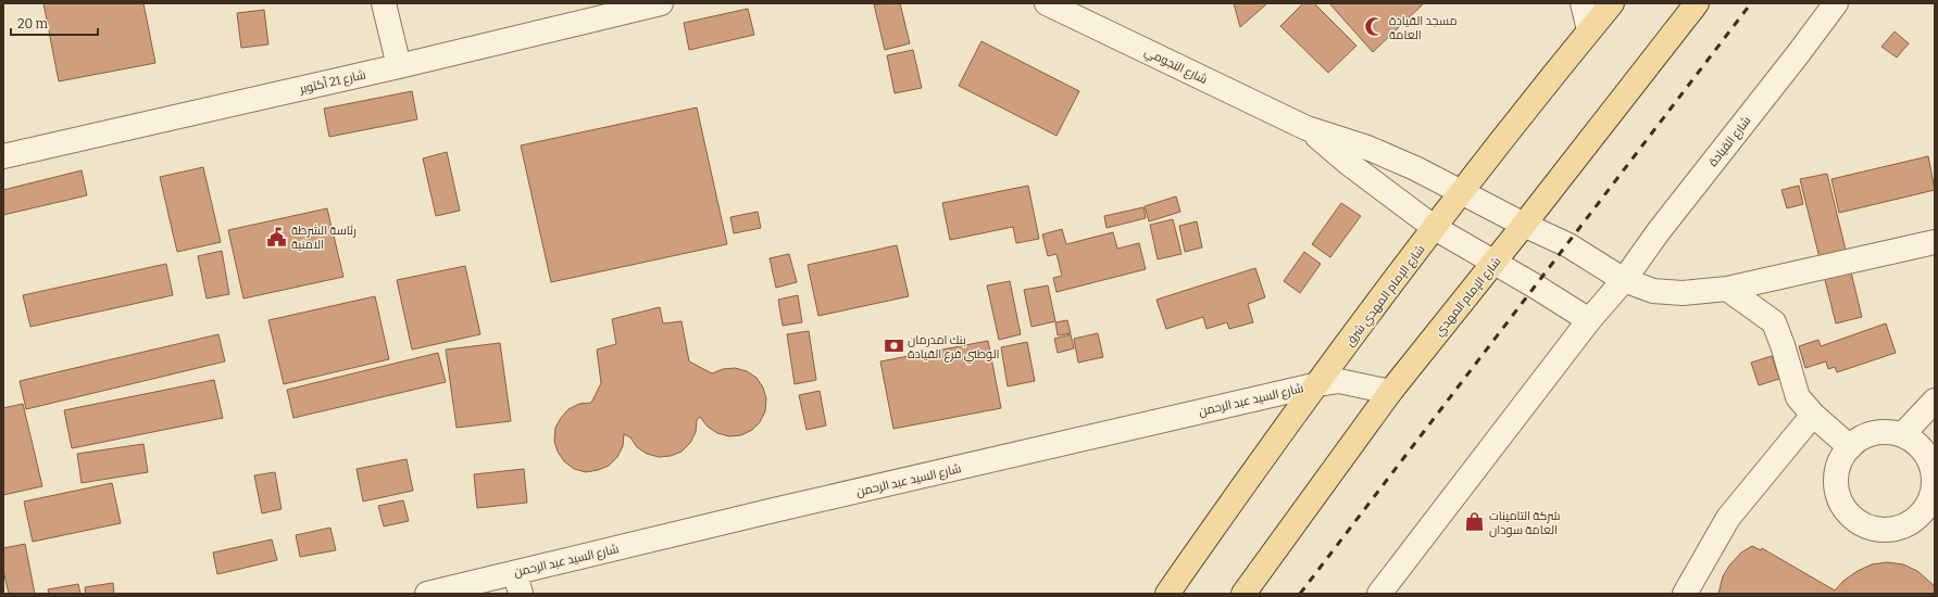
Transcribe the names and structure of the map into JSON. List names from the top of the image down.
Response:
{
  "streets": {
    "main road": ["شارع الإمام المهدي شرق", "شارع الإمام المهدي"],
    "street": [
      "شارع النجومي",
      "شارع 21 أكتوبر",
      "شارع القيادة",
      "شارع السيد عبد الرحمن"
    ]
  },
  "crossings": [
    ["شارع النجومي", "شارع القيادة"],
    ["شارع النجومي", "شارع الإمام المهدي شرق"],
    ["شارع النجومي", "شارع الإمام المهدي"],
    ["شارع الإمام المهدي شرق", "شارع السيد عبد الرحمن"],
    ["شارع الإمام المهدي", "شارع السيد عبد الرحمن"]
  ],
  "places": {
    "mosque": ["مسجد القيادة العامة"],
    "public building": ["رئاسة الشرطة الامنية"],
    "bank": ["بنك امدرمان الوطني فرع القيادة"],
    "shop": ["شركة التامينات العامة سودان"]
  },
  "scale_bar": "20 m"
}
